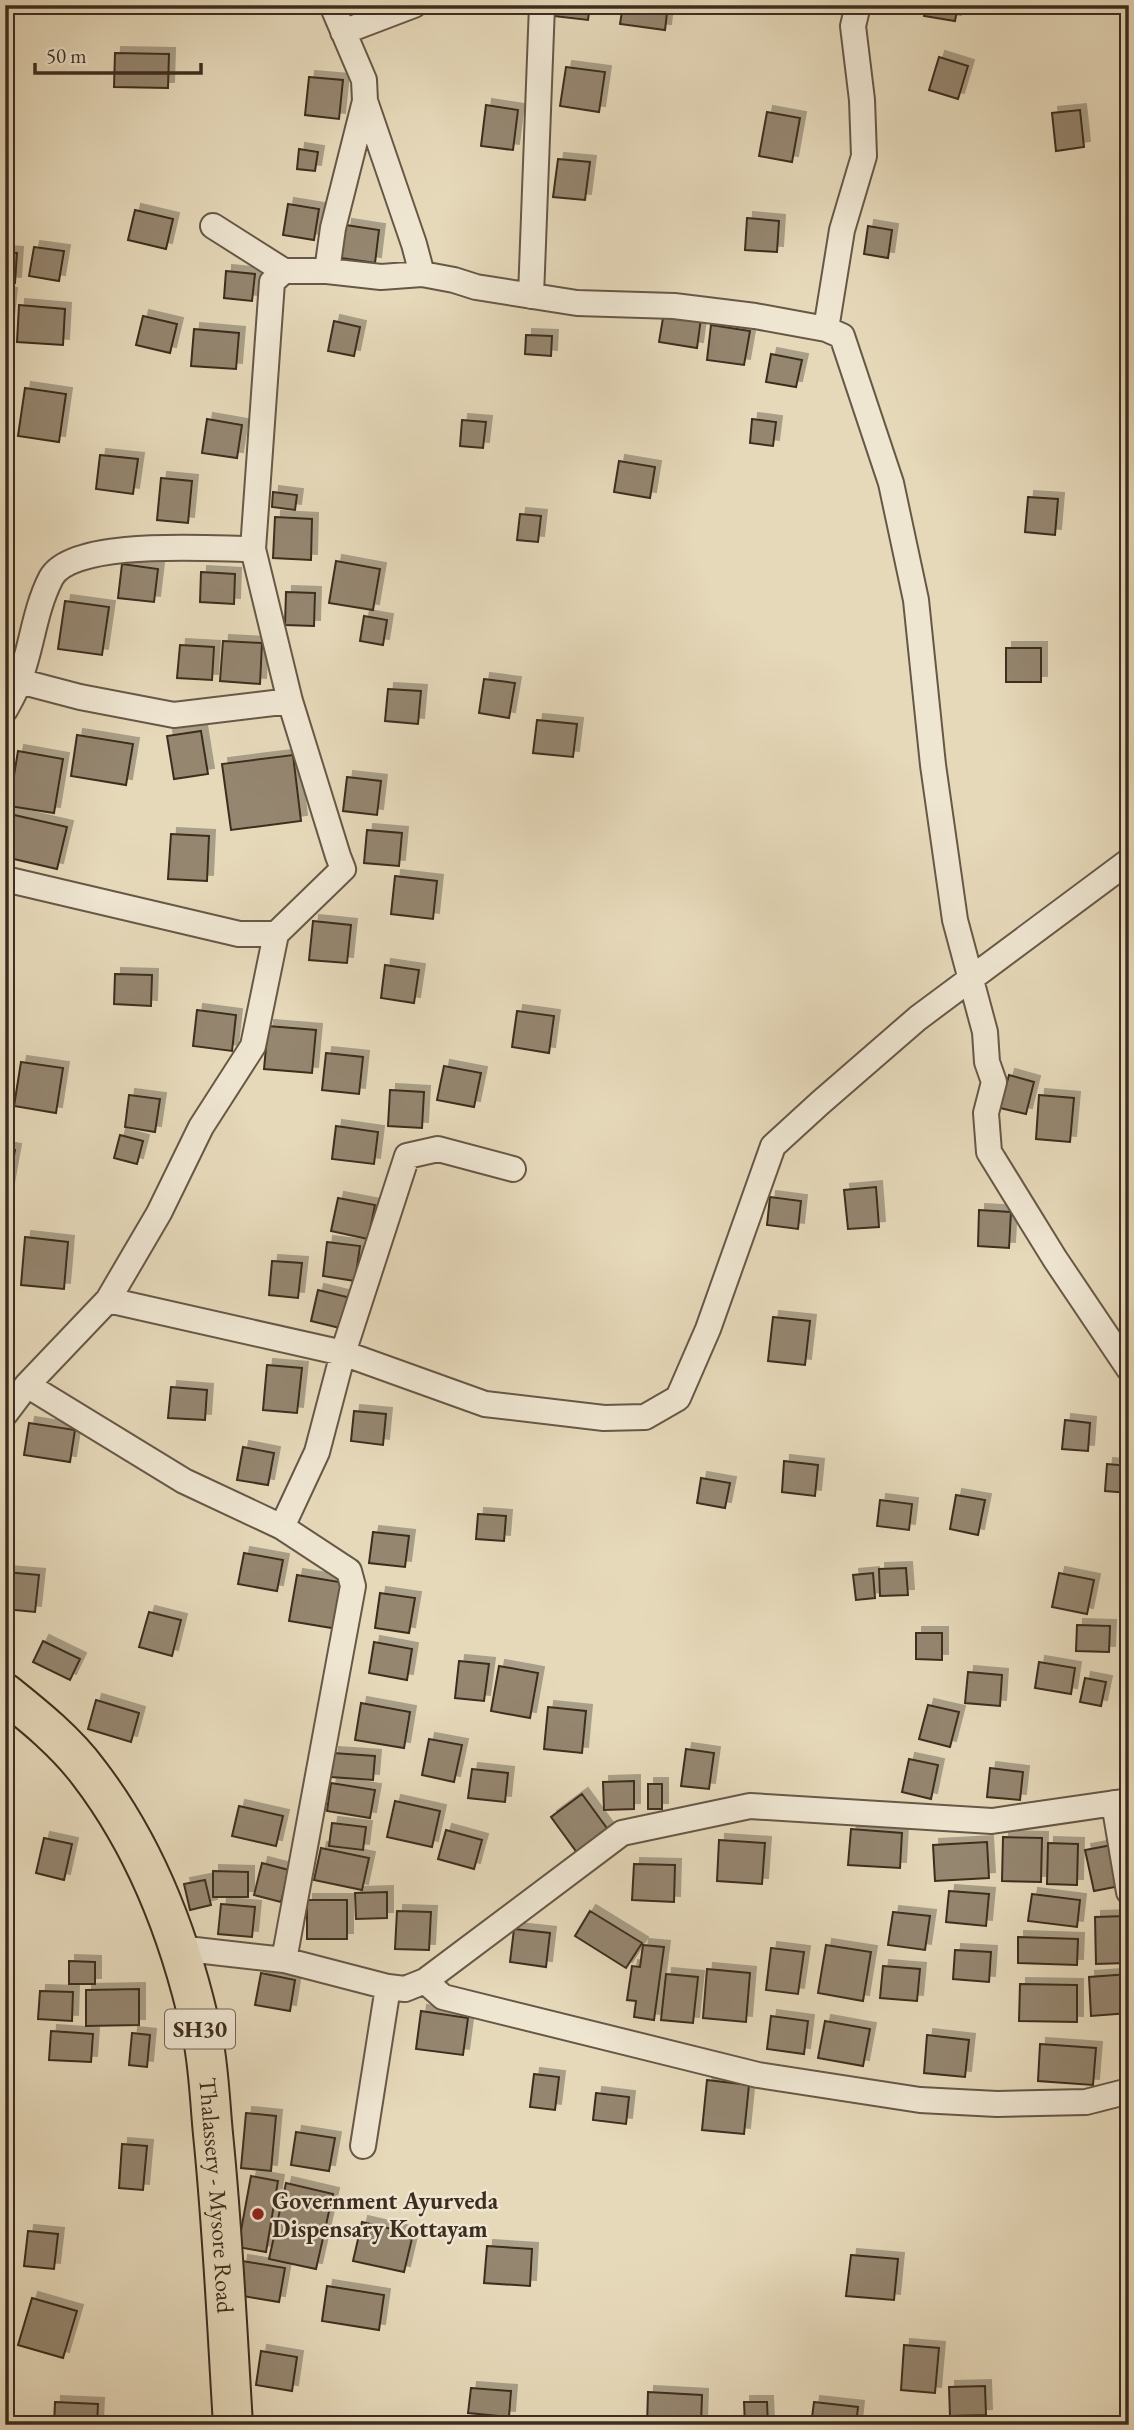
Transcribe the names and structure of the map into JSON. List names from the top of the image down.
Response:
{
  "streets": {
    "main road": ["SH30", "Thalassery - Mysore Road"]
  },
  "places": ["Government Ayurveda Dispensary Kottayam"],
  "scale_bar": "50 m"
}
